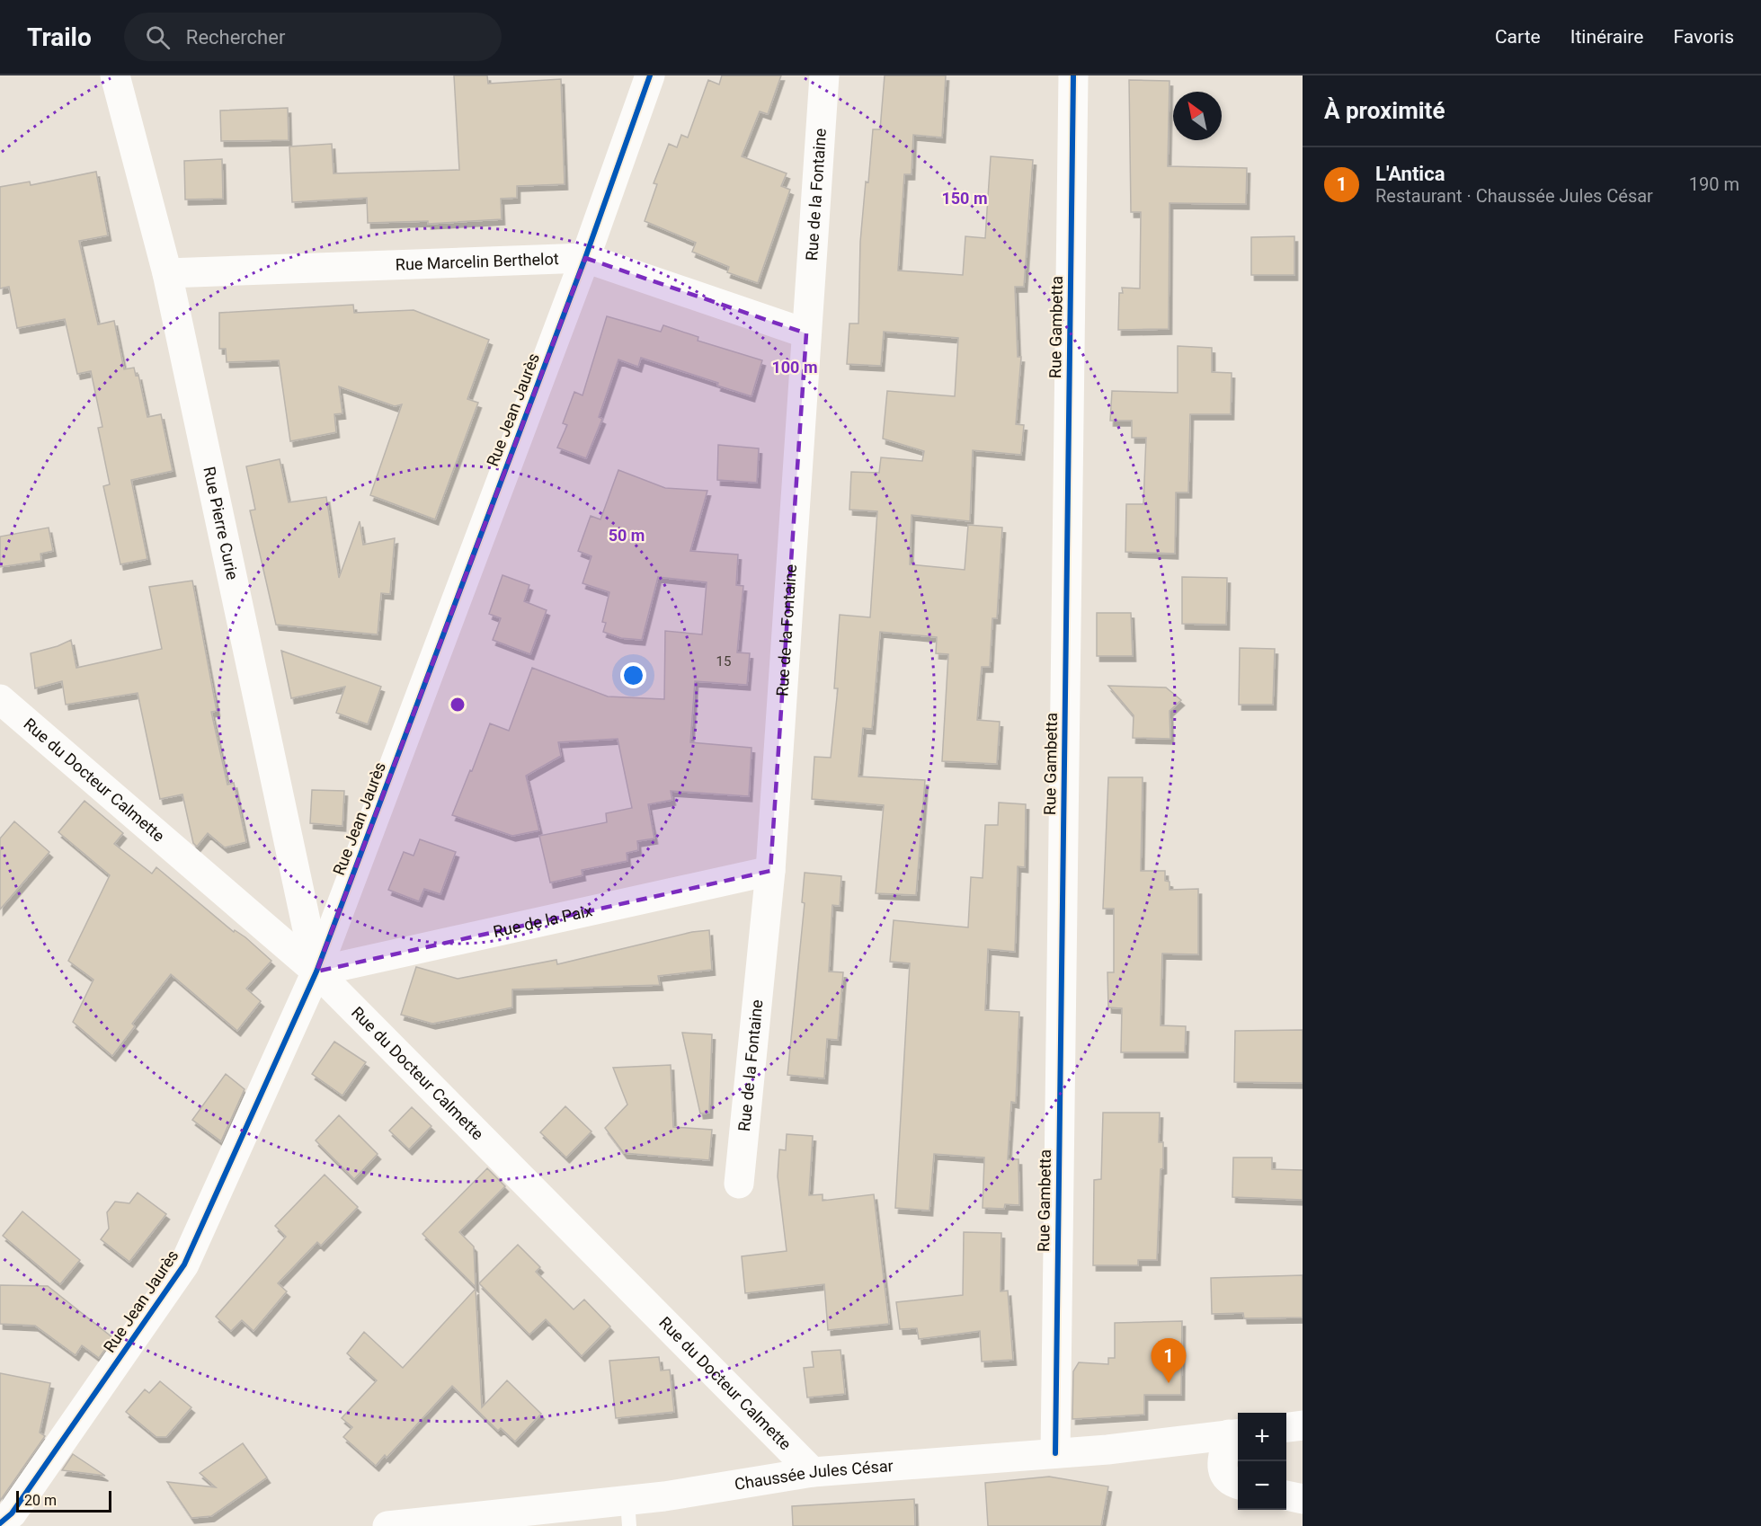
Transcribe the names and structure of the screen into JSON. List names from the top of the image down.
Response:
{
  "streets": {
    "street": [
      "Rue de la Fontaine",
      "Rue Marcelin Berthelot",
      "Rue Gambetta",
      "Rue Jean Jaurès",
      "Rue Pierre Curie",
      "Rue du Docteur Calmette",
      "Rue de la Paix",
      "Chaussée Jules César"
    ]
  },
  "crossings": [
    ["Rue de la Fontaine", "Rue Marcelin Berthelot"],
    ["Rue de la Fontaine", "Rue de la Paix"],
    ["Rue Marcelin Berthelot", "Rue Jean Jaurès"],
    ["Rue Marcelin Berthelot", "Rue Pierre Curie"],
    ["Rue Gambetta", "Chaussée Jules César"],
    ["Rue Jean Jaurès", "Rue Pierre Curie"],
    ["Rue Jean Jaurès", "Rue du Docteur Calmette"],
    ["Rue Jean Jaurès", "Rue de la Paix"],
    ["Rue Pierre Curie", "Rue du Docteur Calmette"],
    ["Rue Pierre Curie", "Rue de la Paix"],
    ["Rue du Docteur Calmette", "Rue de la Paix"],
    ["Rue du Docteur Calmette", "Chaussée Jules César"]
  ],
  "house_numbers": ["15"],
  "scale_bar": "20 m",
  "north": "top left",
  "page": {
    "header": "Trailo",
    "search": "Rechercher",
    "nav": ["Carte", "Itinéraire", "Favoris"],
    "heading": "À proximité",
    "list": [
      {
        "mark": "1",
        "name": "L'Antica",
        "note": "Restaurant · Chaussée Jules César",
        "value": "190 m"
      }
    ],
    "pins": "1",
    "map_buttons": ["+", "−"],
    "scale": "20 m"
  },
  "rings": ["150 m", "100 m", "50 m"]
}
